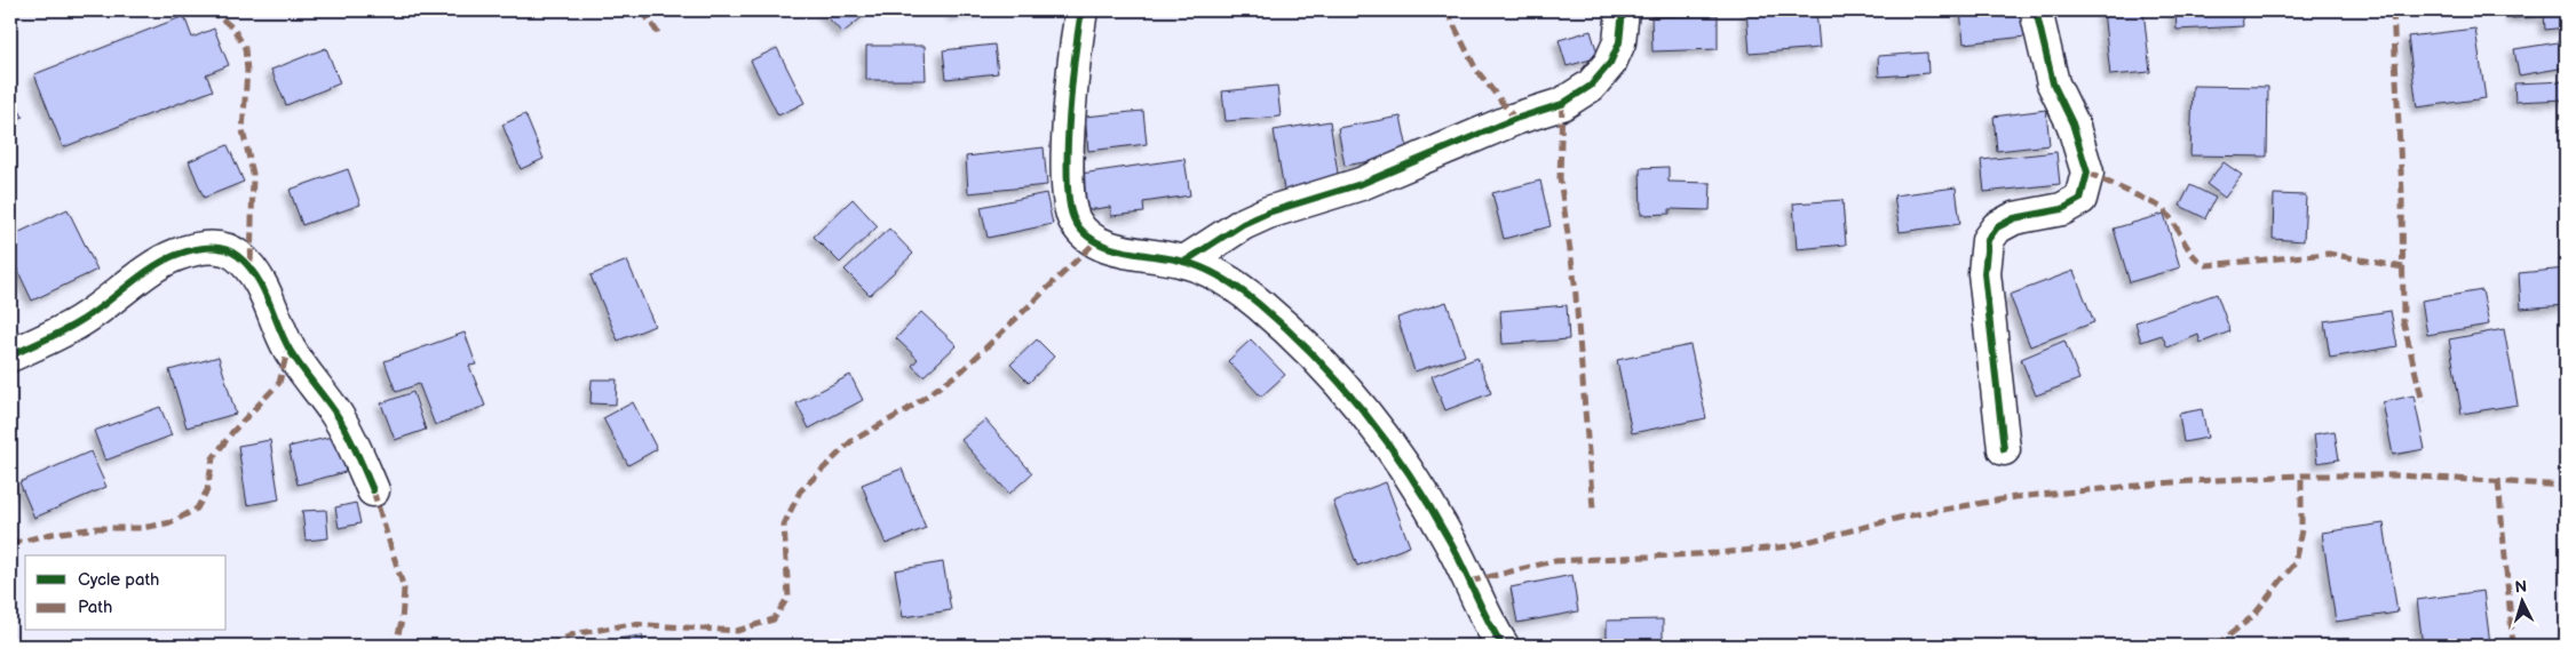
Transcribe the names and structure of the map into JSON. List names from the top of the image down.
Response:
{
  "legend": ["Cycle path", "Path"],
  "north": "top"
}
